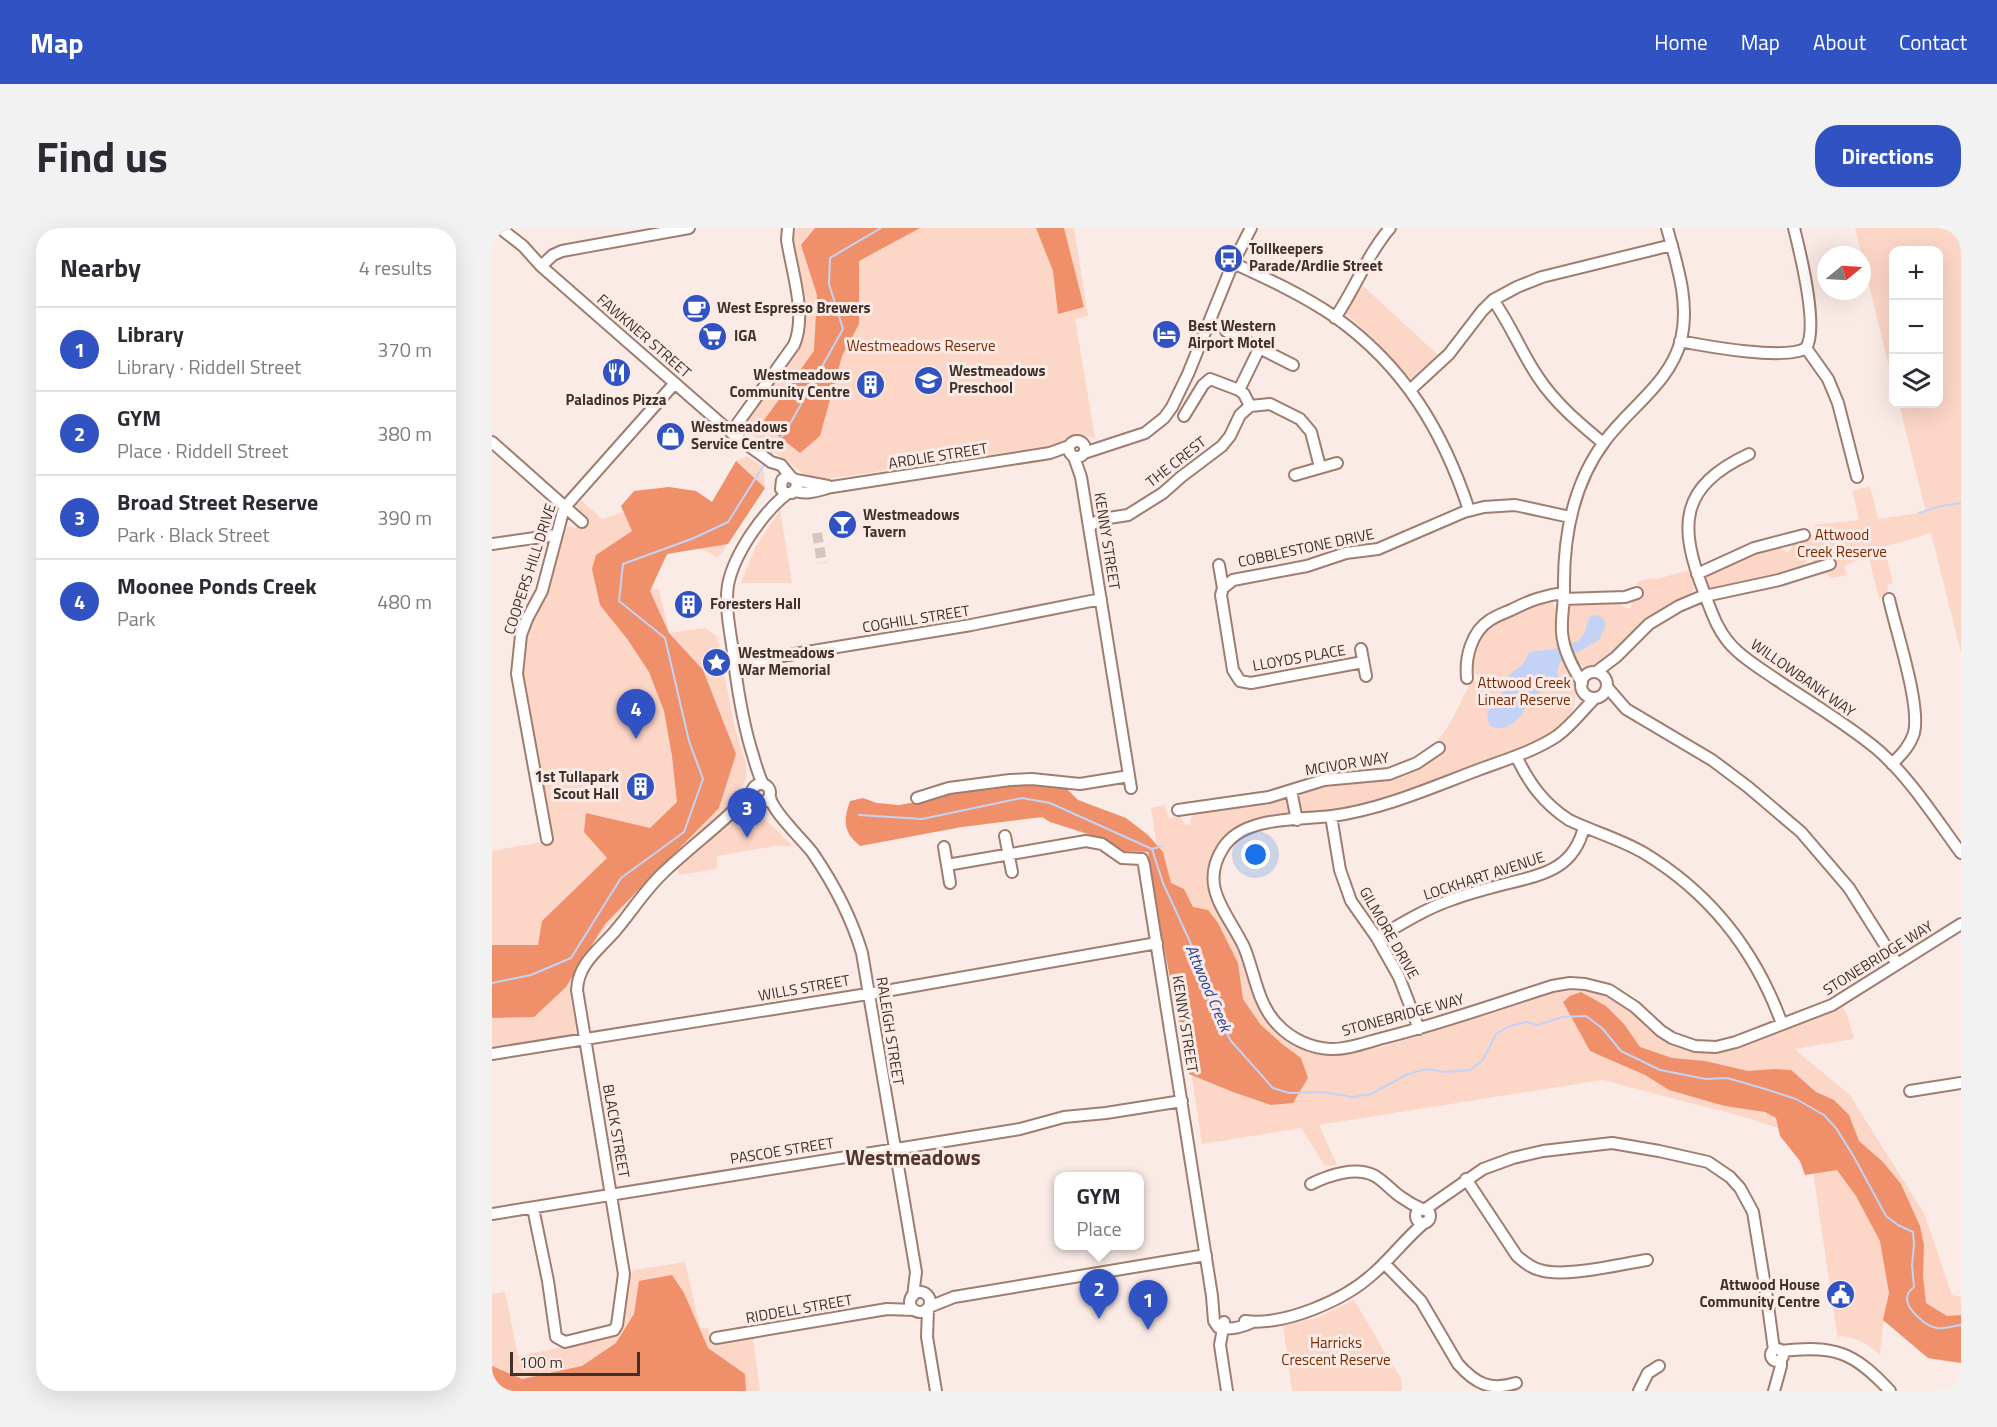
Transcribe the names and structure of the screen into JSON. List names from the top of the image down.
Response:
{
  "streets": {
    "street": [
      "FAWKNER STREET",
      "ARDLIE STREET",
      "THE CREST",
      "KENNY STREET",
      "COBBLESTONE DRIVE",
      "COOPERS HILL DRIVE",
      "COGHILL STREET",
      "LLOYDS PLACE",
      "WILLOWBANK WAY",
      "MCIVOR WAY",
      "LOCKHART AVENUE",
      "GILMORE DRIVE",
      "STONEBRIDGE WAY",
      "WILLS STREET",
      "RALEIGH STREET",
      "BLACK STREET",
      "PASCOE STREET",
      "RIDDELL STREET"
    ]
  },
  "crossings": [
    ["FAWKNER STREET", "ARDLIE STREET"],
    ["FAWKNER STREET", "COOPERS HILL DRIVE"],
    ["ARDLIE STREET", "KENNY STREET"],
    ["THE CREST", "KENNY STREET"],
    ["KENNY STREET", "COGHILL STREET"],
    ["KENNY STREET", "WILLS STREET"],
    ["KENNY STREET", "PASCOE STREET"],
    ["COBBLESTONE DRIVE", "LLOYDS PLACE"],
    ["MCIVOR WAY", "STONEBRIDGE WAY"],
    ["LOCKHART AVENUE", "GILMORE DRIVE"],
    ["GILMORE DRIVE", "STONEBRIDGE WAY"],
    ["WILLS STREET", "RALEIGH STREET"],
    ["WILLS STREET", "BLACK STREET"],
    ["RALEIGH STREET", "BLACK STREET"],
    ["RALEIGH STREET", "PASCOE STREET"],
    ["RALEIGH STREET", "RIDDELL STREET"],
    ["BLACK STREET", "PASCOE STREET"]
  ],
  "districts": ["Westmeadows"],
  "water": ["Attwood Creek"],
  "parks": [
    "Westmeadows Reserve",
    "Attwood Creek Reserve",
    "Attwood Creek Linear Reserve",
    "Harricks Crescent Reserve"
  ],
  "places": {
    "bus stop": ["Tollkeepers Parade/Ardlie Street"],
    "cafe": ["West Espresso Brewers"],
    "hotel": ["Best Western Airport Motel"],
    "supermarket": ["IGA"],
    "restaurant": ["Paladinos Pizza"],
    "school or university": ["Westmeadows Preschool"],
    "building": ["Westmeadows Community Centre", "Foresters Hall", "1st Tullapark Scout Hall"],
    "shop": ["Westmeadows Service Centre"],
    "bar": ["Westmeadows Tavern"],
    "place": ["Westmeadows War Memorial"],
    "public building": ["Attwood House Community Centre"]
  },
  "scale_bar": "100 m",
  "north": "right",
  "page": {
    "header": "Map",
    "nav": [
      "Home",
      "Map",
      "About",
      "Contact"
    ],
    "title": "Find us",
    "buttons": "Directions",
    "heading": ["Nearby", "4 results"],
    "map_buttons": ["+", "−"],
    "list": [
      {
        "mark": "1",
        "name": "Library",
        "note": "Library · Riddell Street",
        "value": "370 m"
      },
      {
        "mark": "2",
        "name": "GYM",
        "note": "Place · Riddell Street",
        "value": "380 m"
      },
      {
        "mark": "3",
        "name": "Broad Street Reserve",
        "note": "Park · Black Street",
        "value": "390 m"
      },
      {
        "mark": "4",
        "name": "Moonee Ponds Creek",
        "note": "Park",
        "value": "480 m"
      }
    ],
    "pins": [
      "4",
      "3",
      "2",
      "1"
    ],
    "popup": ["GYM", "Place"],
    "scale": "100 m"
  }
}
